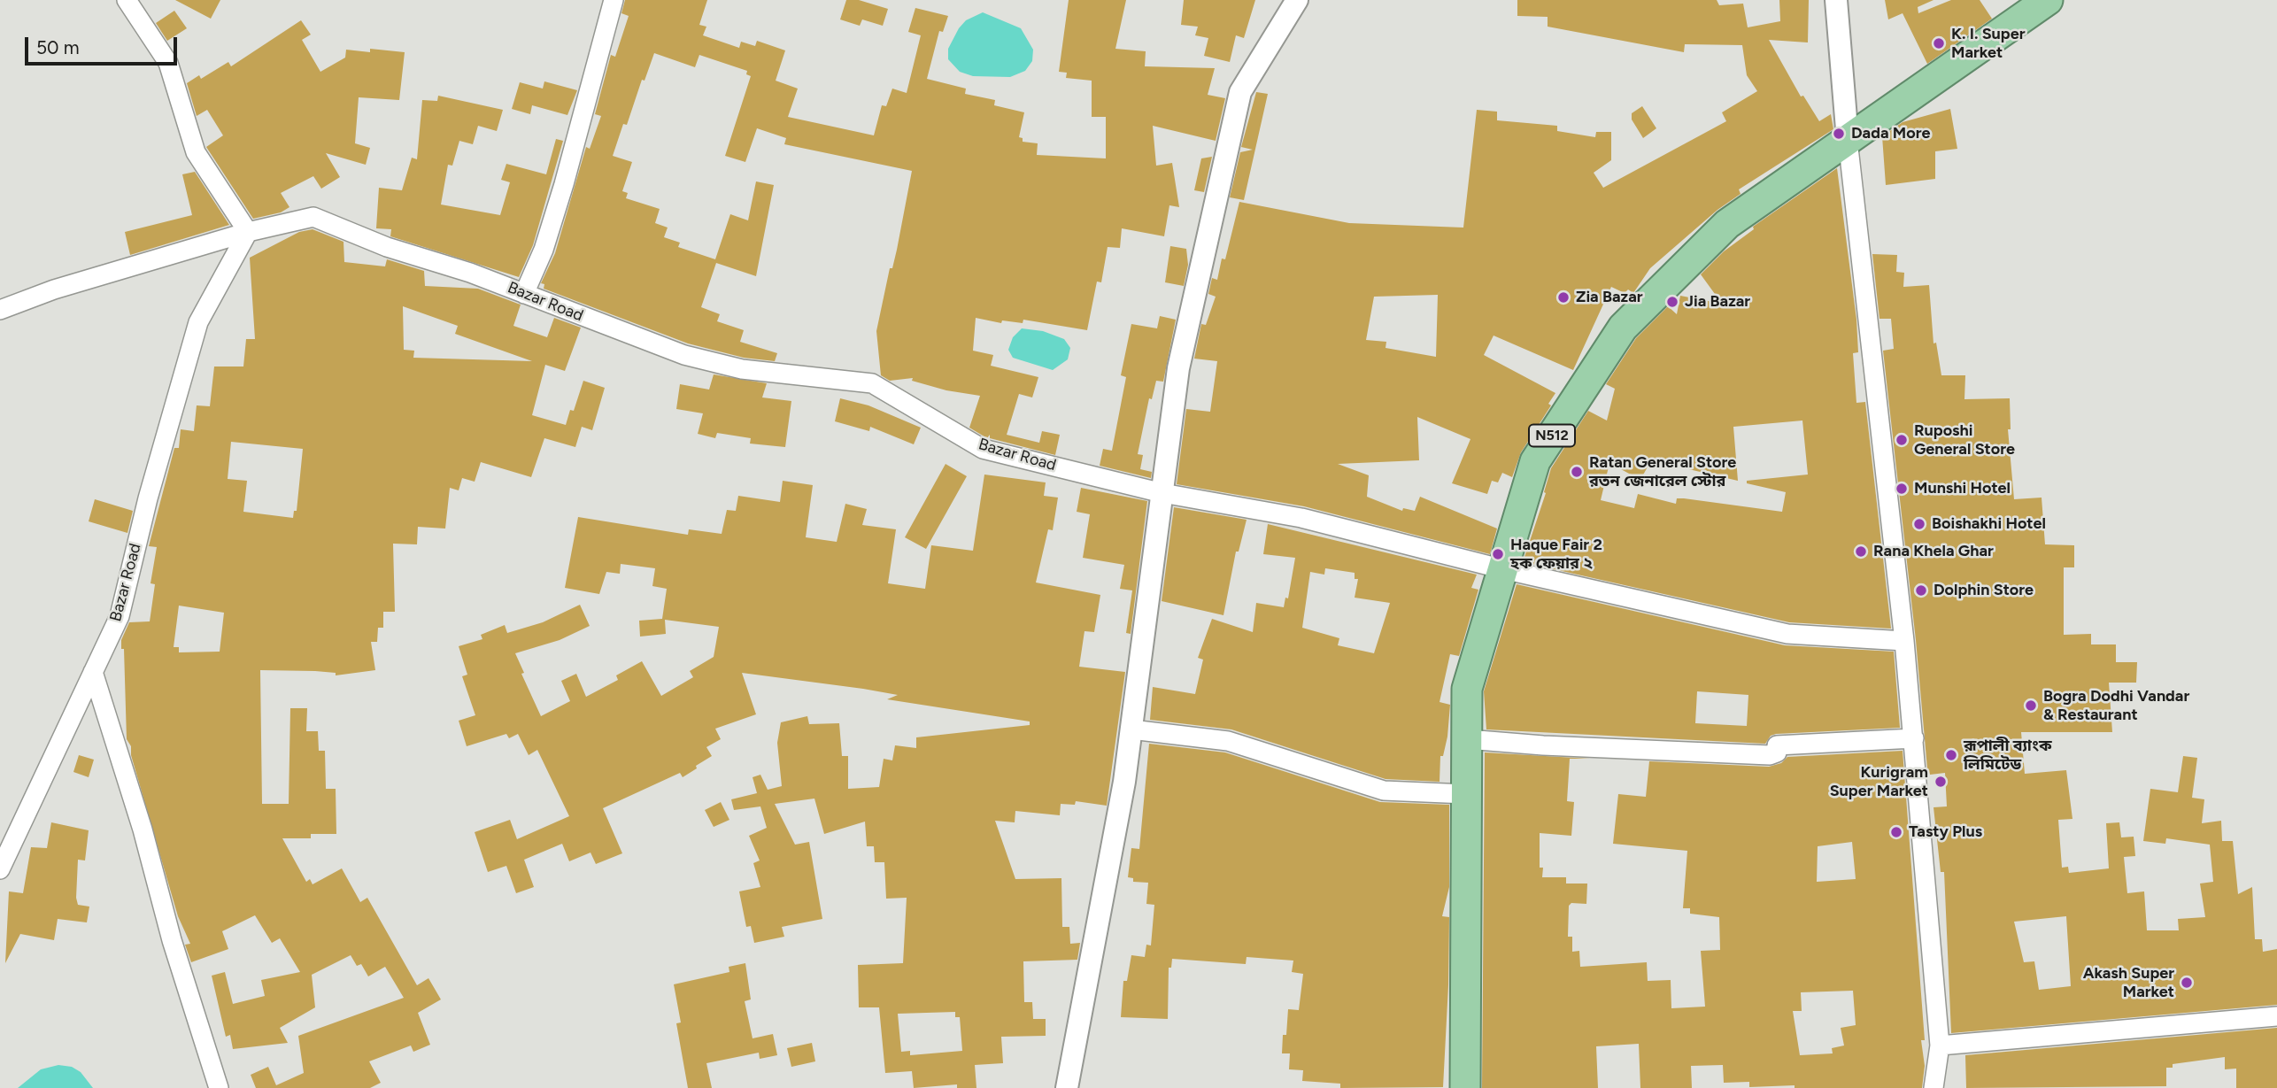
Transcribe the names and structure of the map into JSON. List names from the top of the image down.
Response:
{
  "streets": {
    "highway": ["N512"],
    "street": ["Bazar Road"]
  },
  "crossings": [
    ["Bazar Road", "N512"]
  ],
  "places": [
    "K. I. Super Market",
    "Dada More",
    "Zia Bazar",
    "Jia Bazar",
    "Ruposhi General Store",
    "Ratan General Store রতন জেনারেল স্টোর",
    "Munshi Hotel",
    "Boishakhi Hotel",
    "Rana Khela Ghar",
    "Haque Fair 2 হক ফেয়ার ২",
    "Dolphin Store",
    "Bogra Dodhi Vandar & Restaurant",
    "রূপালী ব্যাংক লিমিটেড",
    "Kurigram Super Market",
    "Tasty Plus",
    "Akash Super Market"
  ],
  "scale_bar": "50 m"
}
